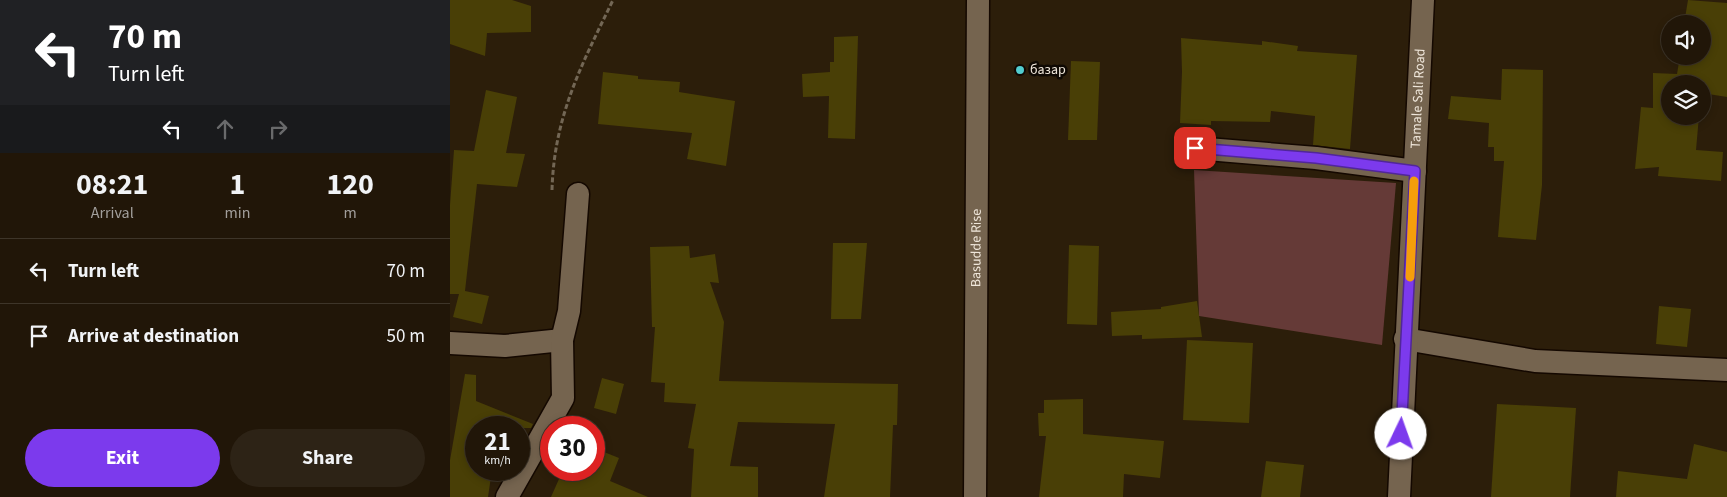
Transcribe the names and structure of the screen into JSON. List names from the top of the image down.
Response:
{
  "streets": {
    "street": ["Tamale Sali Road", "Basudde Rise"]
  },
  "places": ["базар"],
  "page": {
    "turn": ["70 m", "Turn left"],
    "eta": [
      "08:21",
      "Arrival",
      "1",
      "min",
      "120",
      "m"
    ],
    "list": [
      {
        "name": "Turn left",
        "value": "70 m"
      },
      {
        "name": "Arrive at destination",
        "value": "50 m"
      }
    ],
    "speed": "21 km/h",
    "limit": "30",
    "buttons": ["Exit", "Share"]
  }
}
